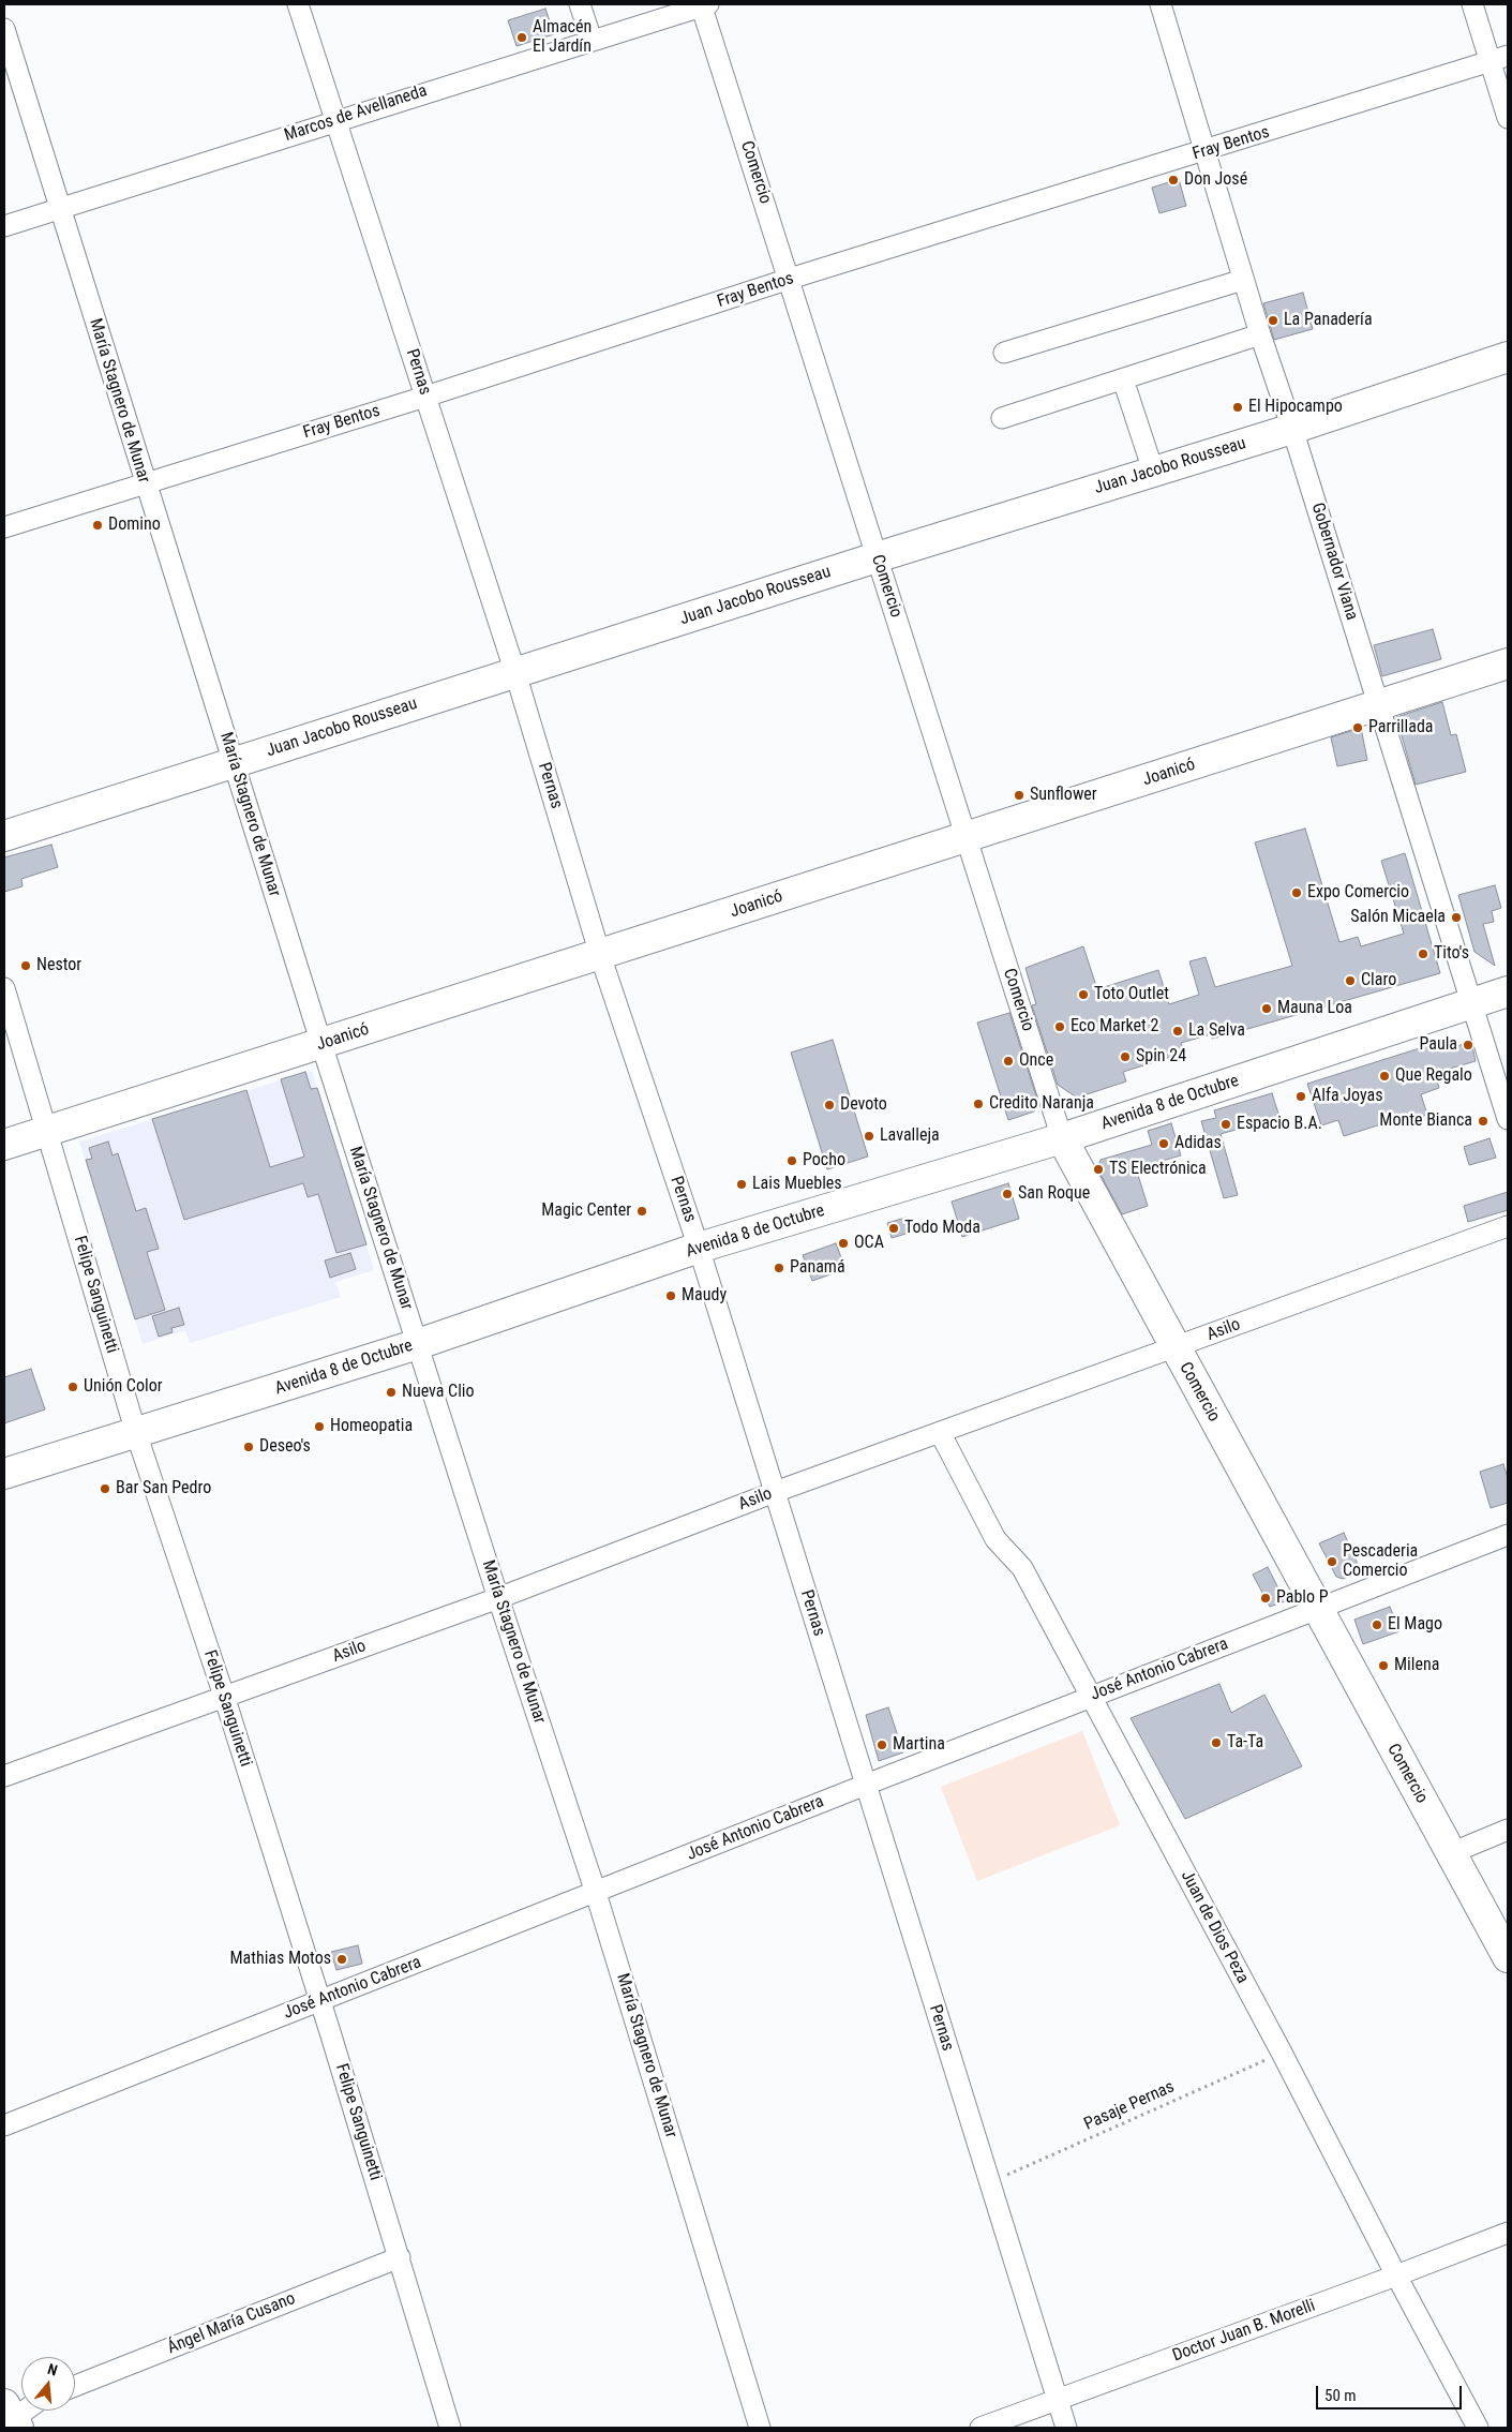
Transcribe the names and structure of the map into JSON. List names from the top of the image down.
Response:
{
  "streets": {
    "street": [
      "Marcos de Avellaneda",
      "Fray Bentos",
      "Comercio",
      "Pernas",
      "María Stagnero de Munar",
      "Juan Jacobo Rousseau",
      "Gobernador Viana",
      "Joanicó",
      "Avenida 8 de Octubre",
      "Felipe Sanguinetti",
      "Asilo",
      "José Antonio Cabrera",
      "Juan de Dios Peza",
      "Ángel María Cusano",
      "Doctor Juan B. Morelli"
    ],
    "path": ["Pasaje Pernas"]
  },
  "crossings": [
    ["Marcos de Avellaneda", "Comercio"],
    ["Marcos de Avellaneda", "Pernas"],
    ["Marcos de Avellaneda", "María Stagnero de Munar"],
    ["Fray Bentos", "Comercio"],
    ["Fray Bentos", "Pernas"],
    ["Fray Bentos", "María Stagnero de Munar"],
    ["Fray Bentos", "Gobernador Viana"],
    ["Comercio", "Juan Jacobo Rousseau"],
    ["Comercio", "Joanicó"],
    ["Comercio", "Avenida 8 de Octubre"],
    ["Comercio", "Asilo"],
    ["Comercio", "José Antonio Cabrera"],
    ["Pernas", "Juan Jacobo Rousseau"],
    ["Pernas", "Joanicó"],
    ["Pernas", "Avenida 8 de Octubre"],
    ["Pernas", "Asilo"],
    ["Pernas", "José Antonio Cabrera"],
    ["Pernas", "Pasaje Pernas"],
    ["Pernas", "Doctor Juan B. Morelli"],
    ["María Stagnero de Munar", "Juan Jacobo Rousseau"],
    ["María Stagnero de Munar", "Joanicó"],
    ["María Stagnero de Munar", "Avenida 8 de Octubre"],
    ["María Stagnero de Munar", "Asilo"],
    ["María Stagnero de Munar", "José Antonio Cabrera"],
    ["Juan Jacobo Rousseau", "Gobernador Viana"],
    ["Gobernador Viana", "Joanicó"],
    ["Gobernador Viana", "Avenida 8 de Octubre"],
    ["Joanicó", "Felipe Sanguinetti"],
    ["Avenida 8 de Octubre", "Felipe Sanguinetti"],
    ["Felipe Sanguinetti", "Asilo"],
    ["Felipe Sanguinetti", "José Antonio Cabrera"],
    ["Felipe Sanguinetti", "Ángel María Cusano"],
    ["Asilo", "Juan de Dios Peza"],
    ["José Antonio Cabrera", "Juan de Dios Peza"],
    ["Juan de Dios Peza", "Pasaje Pernas"],
    ["Juan de Dios Peza", "Doctor Juan B. Morelli"]
  ],
  "places": [
    "Almacén El Jardín",
    "Don José",
    "La Panadería",
    "El Hipocampo",
    "Domino",
    "Parrillada",
    "Sunflower",
    "Expo Comercio",
    "Salón Micaela",
    "Tito's",
    "Nestor",
    "Claro",
    "Toto Outlet",
    "Mauna Loa",
    "Eco Market 2",
    "La Selva",
    "Paula",
    "Spin 24",
    "Once",
    "Que Regalo",
    "Alfa Joyas",
    "Credito Naranja",
    "Devoto",
    "Monte Bianca",
    "Espacio B.A.",
    "Lavalleja",
    "Adidas",
    "Pocho",
    "TS Electrónica",
    "Lais Muebles",
    "San Roque",
    "Magic Center",
    "Todo Moda",
    "OCA",
    "Panamá",
    "Maudy",
    "Unión Color",
    "Nueva Clio",
    "Homeopatia",
    "Deseo's",
    "Bar San Pedro",
    "Pescaderia Comercio",
    "Pablo P",
    "El Mago",
    "Milena",
    "Ta-Ta",
    "Martina",
    "Mathias Motos"
  ],
  "scale_bar": "50 m",
  "north": "top"
}
